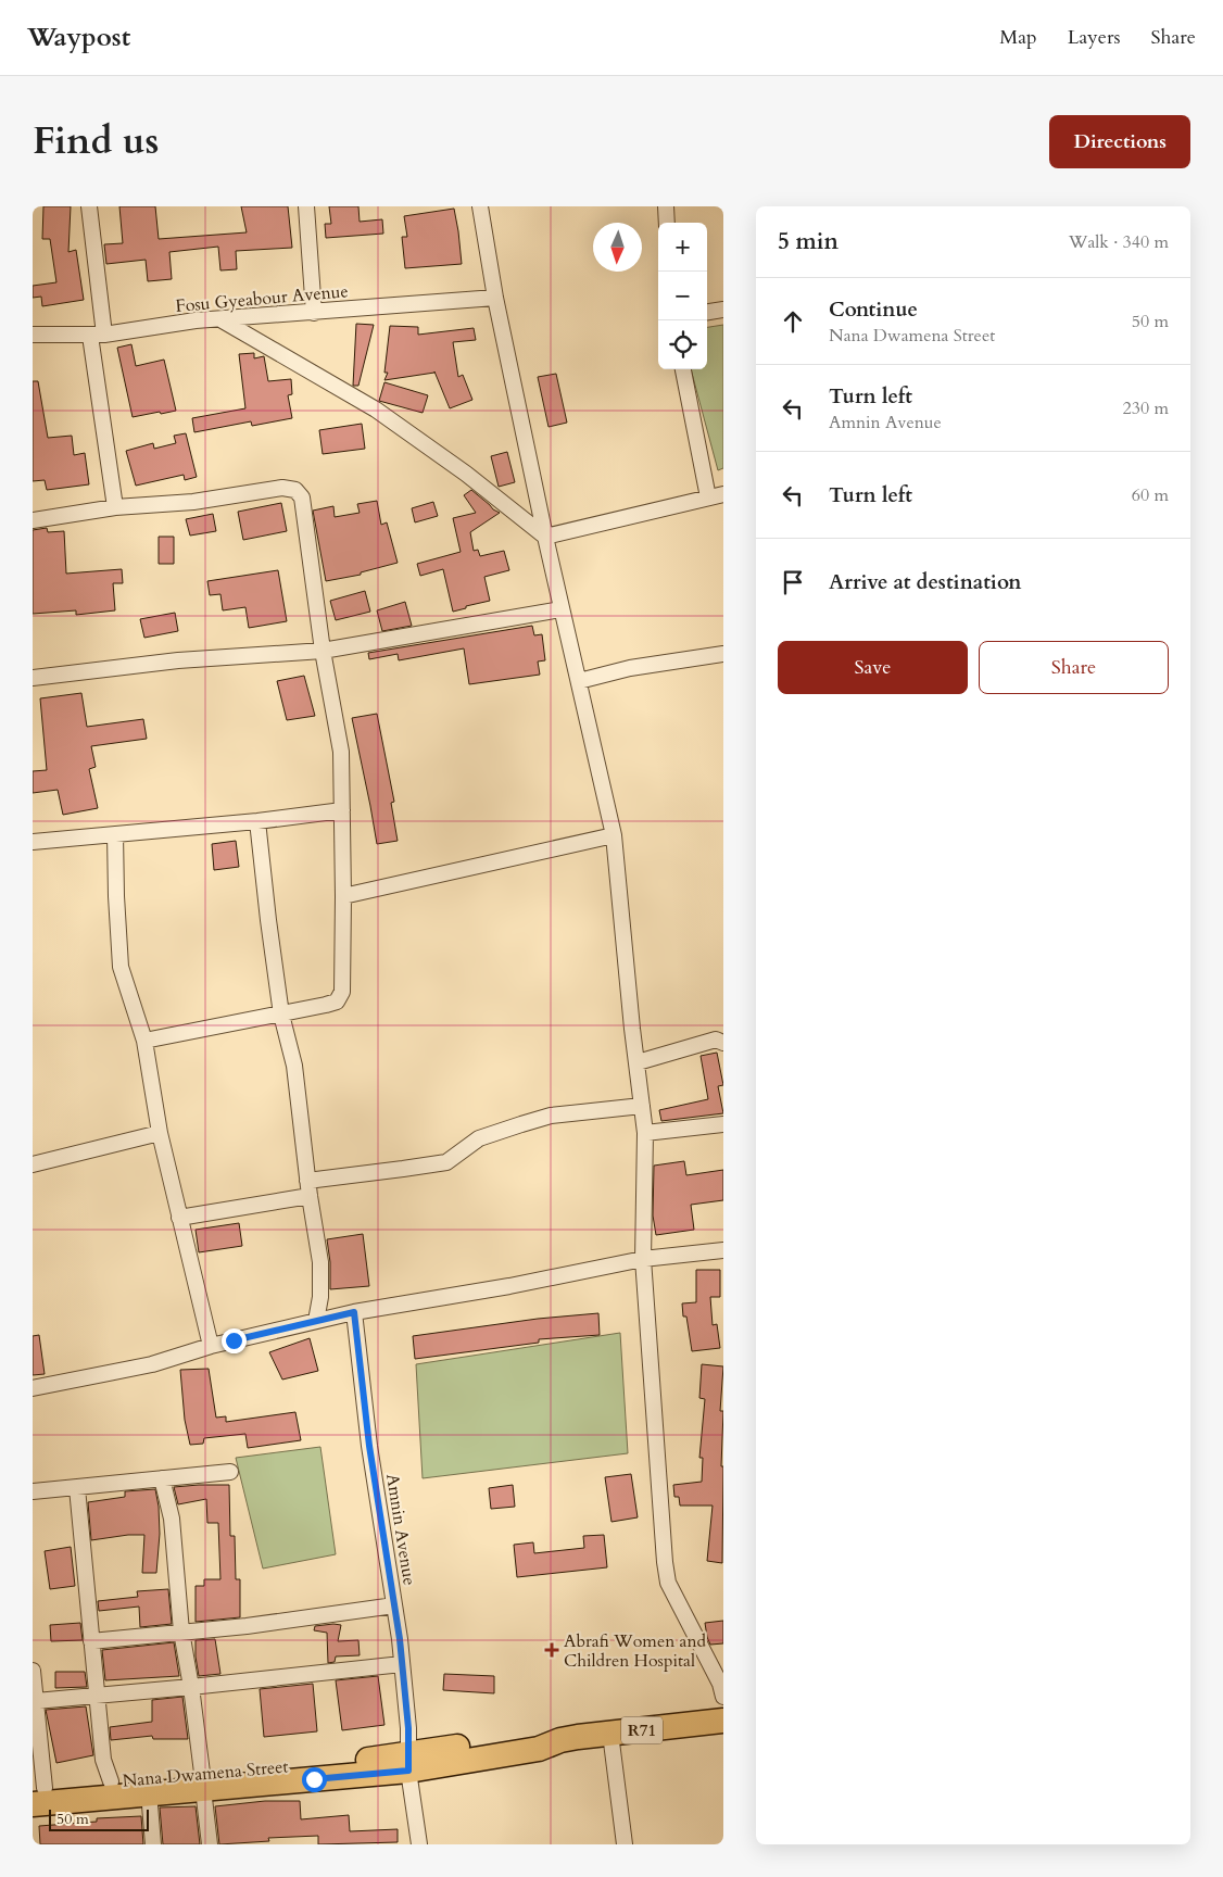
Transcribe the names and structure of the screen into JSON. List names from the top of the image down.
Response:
{
  "streets": {
    "main road": ["R71", "Nana Dwamena Street"],
    "street": ["Fosu Gyeabour Avenue", "Amnin Avenue"]
  },
  "crossings": [
    ["Amnin Avenue", "Nana Dwamena Street"],
    ["R71", "Nana Dwamena Street"]
  ],
  "places": {
    "health": ["Abrafi Women and Children Hospital"]
  },
  "scale_bar": "50 m",
  "north": "bottom",
  "page": {
    "header": "Waypost",
    "nav": ["Map", "Layers", "Share"],
    "title": "Find us",
    "buttons": [
      "Directions",
      ["Save", "Share"]
    ],
    "heading": ["5 min", "Walk · 340 m"],
    "map_buttons": ["+", "−"],
    "list": [
      ["Continue", "Nana Dwamena Street", "50 m"],
      ["Turn left", "Amnin Avenue", "230 m"],
      ["Turn left", "60 m"],
      "Arrive at destination"
    ],
    "scale": "50 m"
  }
}
